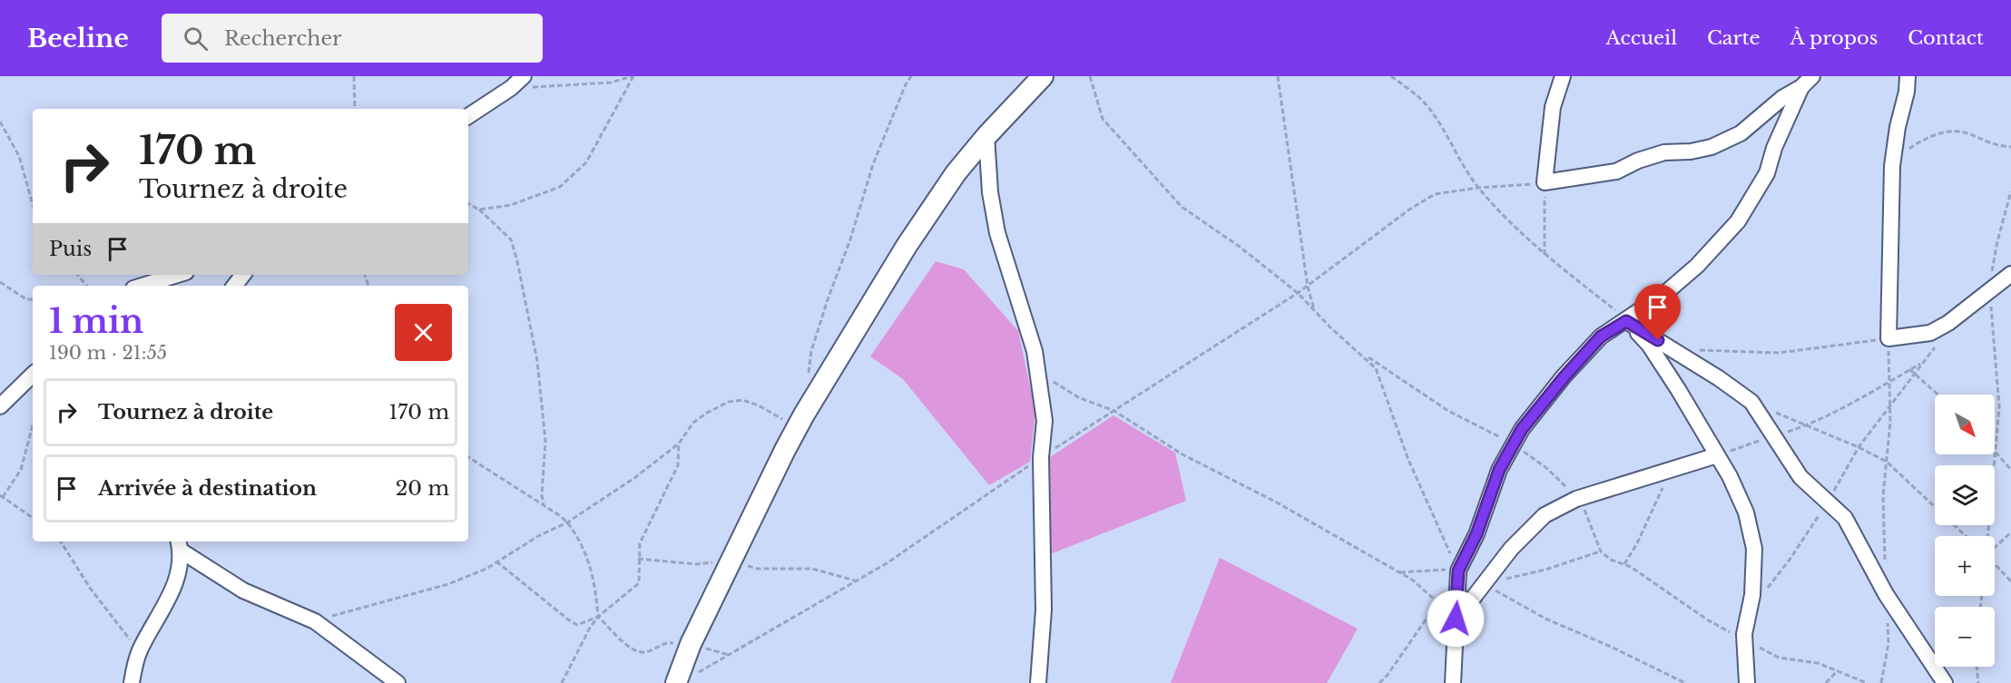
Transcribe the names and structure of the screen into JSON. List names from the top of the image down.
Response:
{
  "north": "bottom right",
  "page": {
    "header": "Beeline",
    "search": "Rechercher",
    "nav": [
      "Accueil",
      "Carte",
      "À propos",
      "Contact"
    ],
    "turn": ["170 m", "Tournez à droite"],
    "then": "Puis",
    "heading": ["1 min", "190 m · 21:55"],
    "list": [
      {
        "name": "Tournez à droite",
        "value": "170 m"
      },
      {
        "name": "Arrivée à destination",
        "value": "20 m"
      }
    ],
    "map_buttons": ["+", "−"]
  }
}
